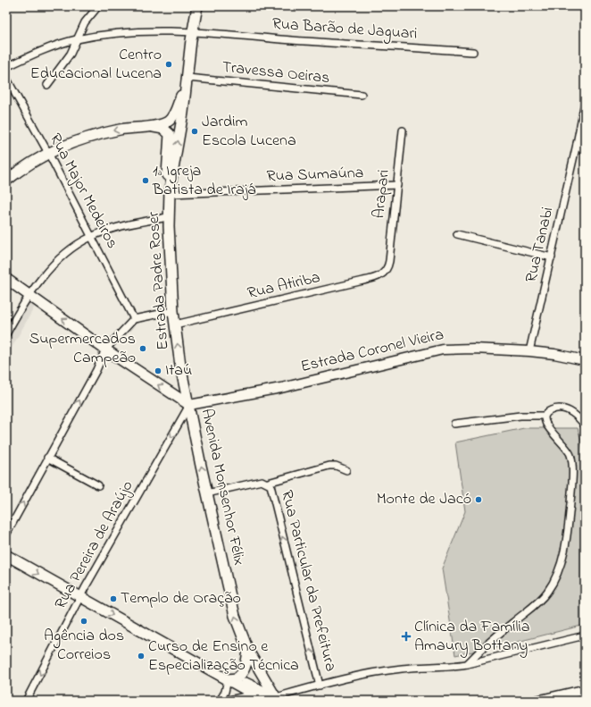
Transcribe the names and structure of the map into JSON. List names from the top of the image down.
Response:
{
  "streets": {
    "main road": ["Estrada Padre Roser", "Avenida Monsenhor Félix"],
    "street": [
      "Rua Barão de Jaguari",
      "Travessa Oeiras",
      "Rua Sumaúna",
      "Rua Major Medeiros",
      "Arapari",
      "Rua Tanabi",
      "Rua Atiriba",
      "Estrada Coronel Vieira",
      "Rua Pereira de Araújo",
      "Rua Particular da Prefeitura"
    ]
  },
  "crossings": [
    ["Rua Barão de Jaguari", "Estrada Padre Roser"],
    ["Travessa Oeiras", "Estrada Padre Roser"],
    ["Rua Sumaúna", "Arapari"],
    ["Rua Sumaúna", "Estrada Padre Roser"],
    ["Arapari", "Rua Atiriba"],
    ["Rua Tanabi", "Estrada Coronel Vieira"],
    ["Estrada Padre Roser", "Rua Atiriba"],
    ["Estrada Padre Roser", "Estrada Coronel Vieira"],
    ["Estrada Padre Roser", "Avenida Monsenhor Félix"],
    ["Estrada Padre Roser", "Rua Pereira de Araújo"],
    ["Estrada Coronel Vieira", "Avenida Monsenhor Félix"],
    ["Estrada Coronel Vieira", "Rua Pereira de Araújo"],
    ["Avenida Monsenhor Félix", "Rua Pereira de Araújo"],
    ["Avenida Monsenhor Félix", "Rua Particular da Prefeitura"]
  ],
  "one_way": [
    "Estrada Padre Roser",
    "Avenida Monsenhor Félix",
    "Rua Pereira de Araújo",
    "Rua Particular da Prefeitura"
  ],
  "places": {
    "other": [
      "Centro Educacional Lucena",
      "Jardim Escola Lucena",
      "1ª Igreja Batista de Irajá",
      "Supermercados Campeão",
      "Itaú",
      "Monte de Jacó",
      "Templo de Oração",
      "Agência dos Correios",
      "Curso de Ensino e Especialização Técnica"
    ],
    "health": ["Clínica da Família Amaury Bottany"]
  }
}
